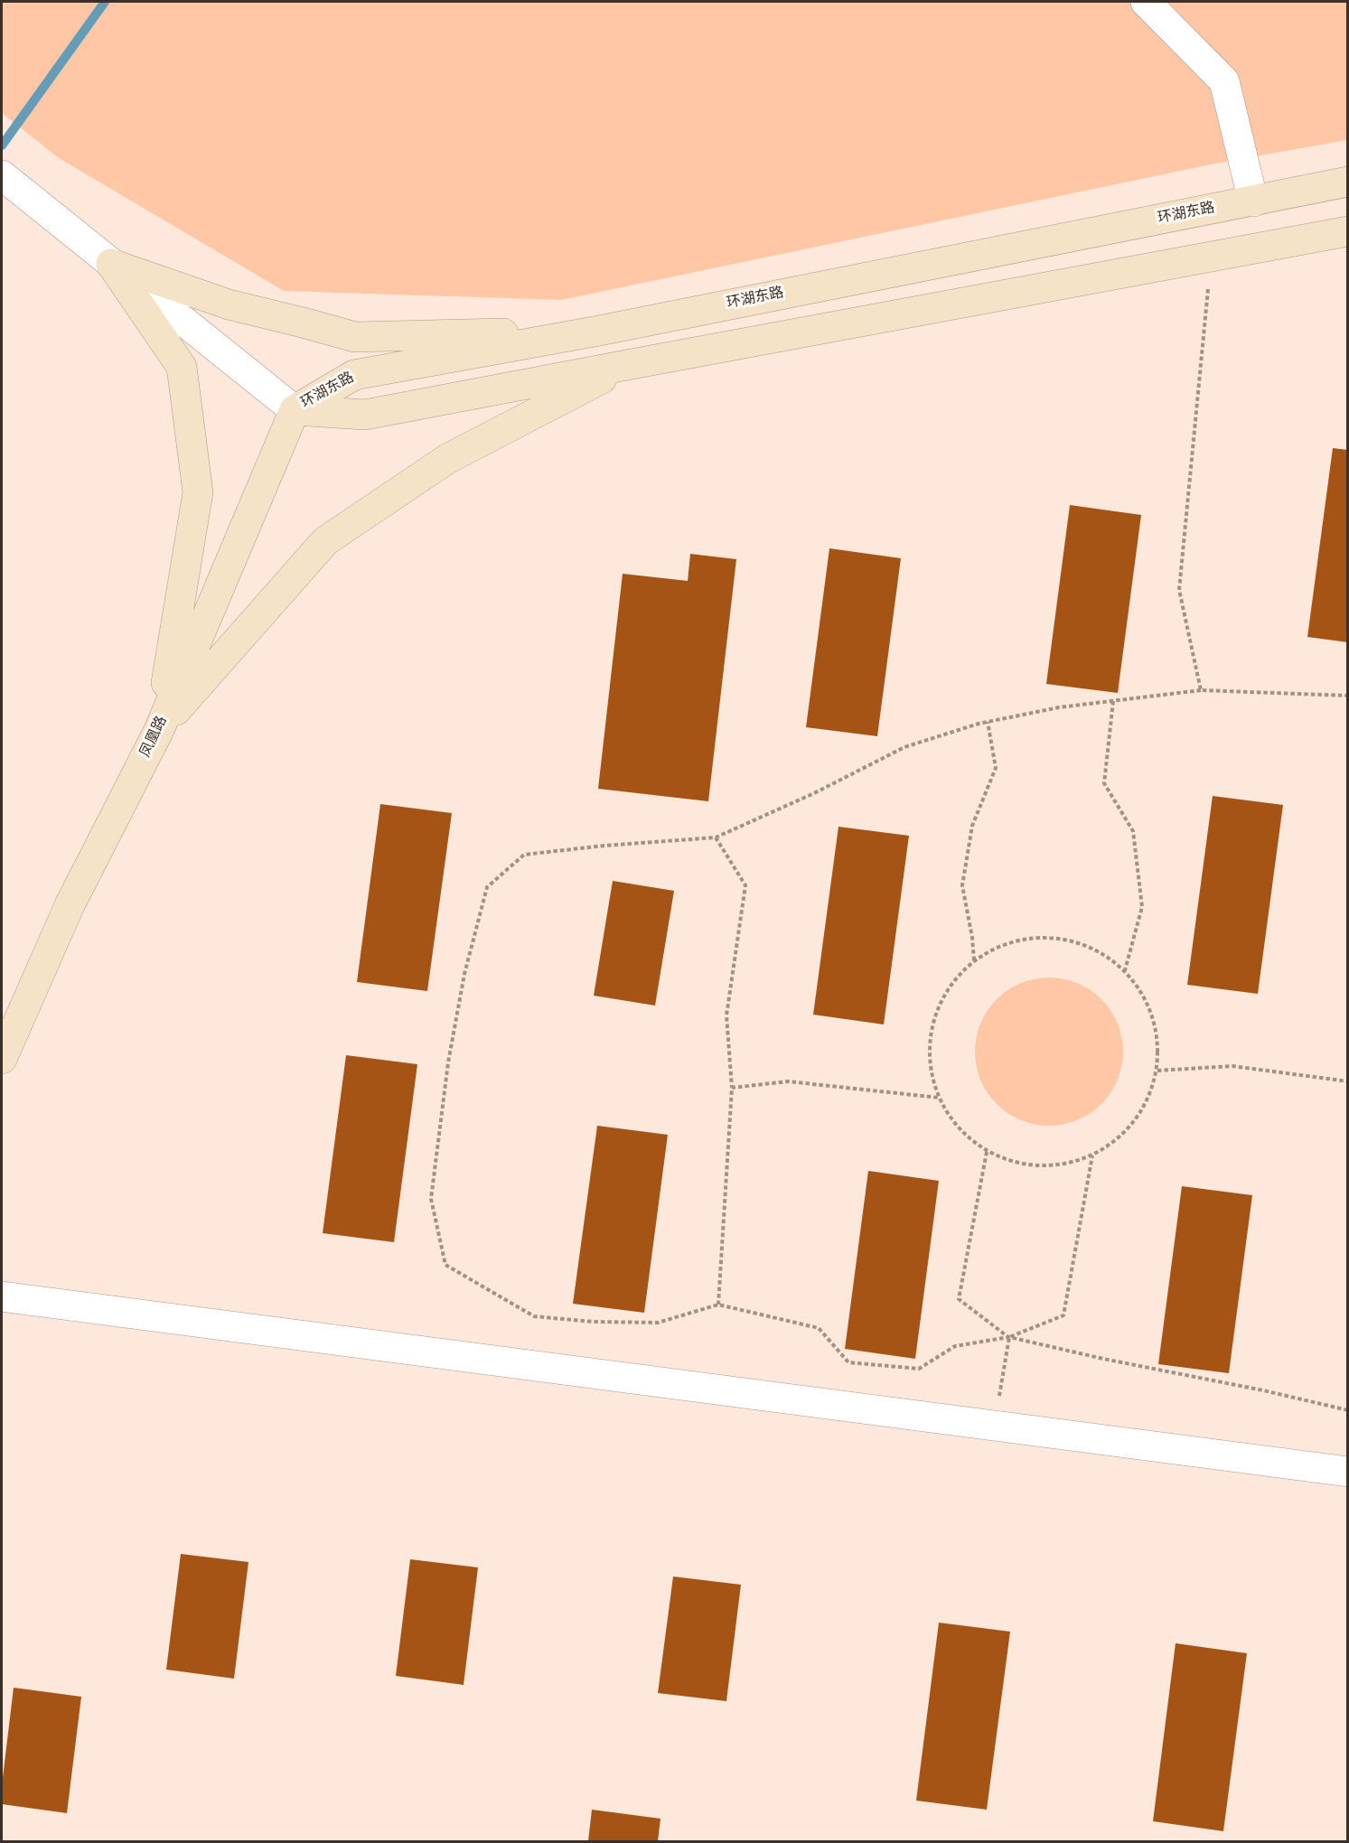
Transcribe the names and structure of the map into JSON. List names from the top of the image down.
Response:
{
  "streets": {
    "main road": ["环湖东路", "凤凰路"]
  },
  "crossings": [
    ["环湖东路", "凤凰路"]
  ]
}
